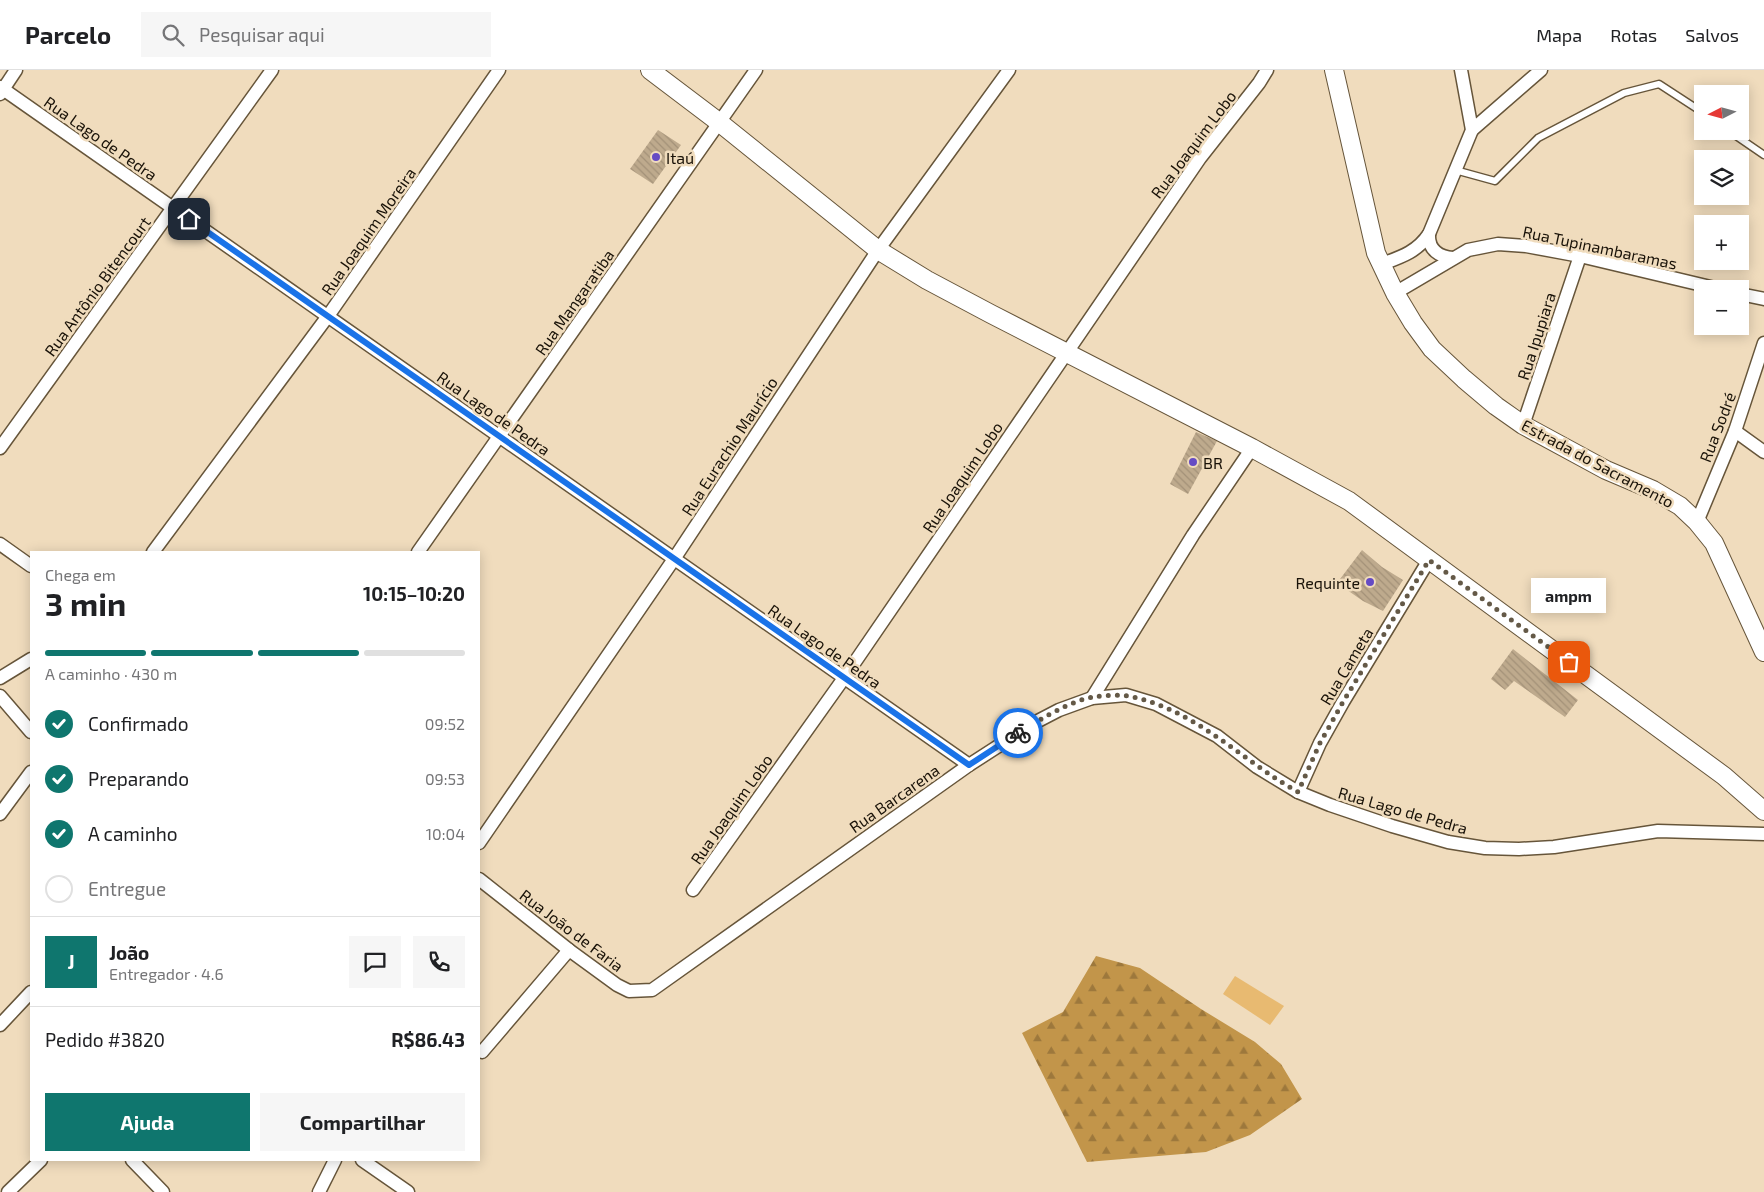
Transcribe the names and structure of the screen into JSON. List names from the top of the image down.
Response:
{
  "streets": {
    "main road": ["Estrada do Sacramento"],
    "street": [
      "Rua Lago de Pedra",
      "Rua Joaquim Lobo",
      "Rua Joaquim Moreira",
      "Rua Tupinambaramas",
      "Rua Antônio Bitencourt",
      "Rua Mangaratiba",
      "Rua Ipupiara",
      "Rua Sodré",
      "Rua Eurachio Maurício",
      "Rua Cameta",
      "Rua Barcarena",
      "Rua João de Faria"
    ]
  },
  "crossings": [
    ["Rua Lago de Pedra", "Rua Joaquim Lobo"],
    ["Rua Lago de Pedra", "Rua Joaquim Moreira"],
    ["Rua Lago de Pedra", "Rua Antônio Bitencourt"],
    ["Rua Lago de Pedra", "Rua Mangaratiba"],
    ["Rua Lago de Pedra", "Rua Eurachio Maurício"],
    ["Rua Lago de Pedra", "Rua Cameta"],
    ["Rua Lago de Pedra", "Rua Barcarena"],
    ["Rua Tupinambaramas", "Rua Ipupiara"],
    ["Rua Tupinambaramas", "Estrada do Sacramento"],
    ["Rua Ipupiara", "Estrada do Sacramento"],
    ["Rua Sodré", "Estrada do Sacramento"],
    ["Rua Barcarena", "Rua João de Faria"]
  ],
  "places": [
    "Itaú",
    "BR",
    "Requinte",
    "ampm"
  ],
  "north": "left",
  "page": {
    "header": "Parcelo",
    "search": "Pesquisar aqui",
    "nav": ["Mapa", "Rotas", "Salvos"],
    "map_buttons": ["+", "−"],
    "heading": ["3 min", "Chega em", "10:15–10:20"],
    "panel": [
      "João",
      "Entregador · 4.6",
      "Pedido #3820",
      "R$86.43"
    ],
    "bubble": "ampm",
    "bar": "A caminho · 430 m",
    "list": [
      ["Confirmado", "09:52"],
      ["Preparando", "09:53"],
      ["A caminho", "10:04"],
      "Entregue"
    ],
    "round": "J",
    "buttons": ["Ajuda", "Compartilhar"]
  }
}
